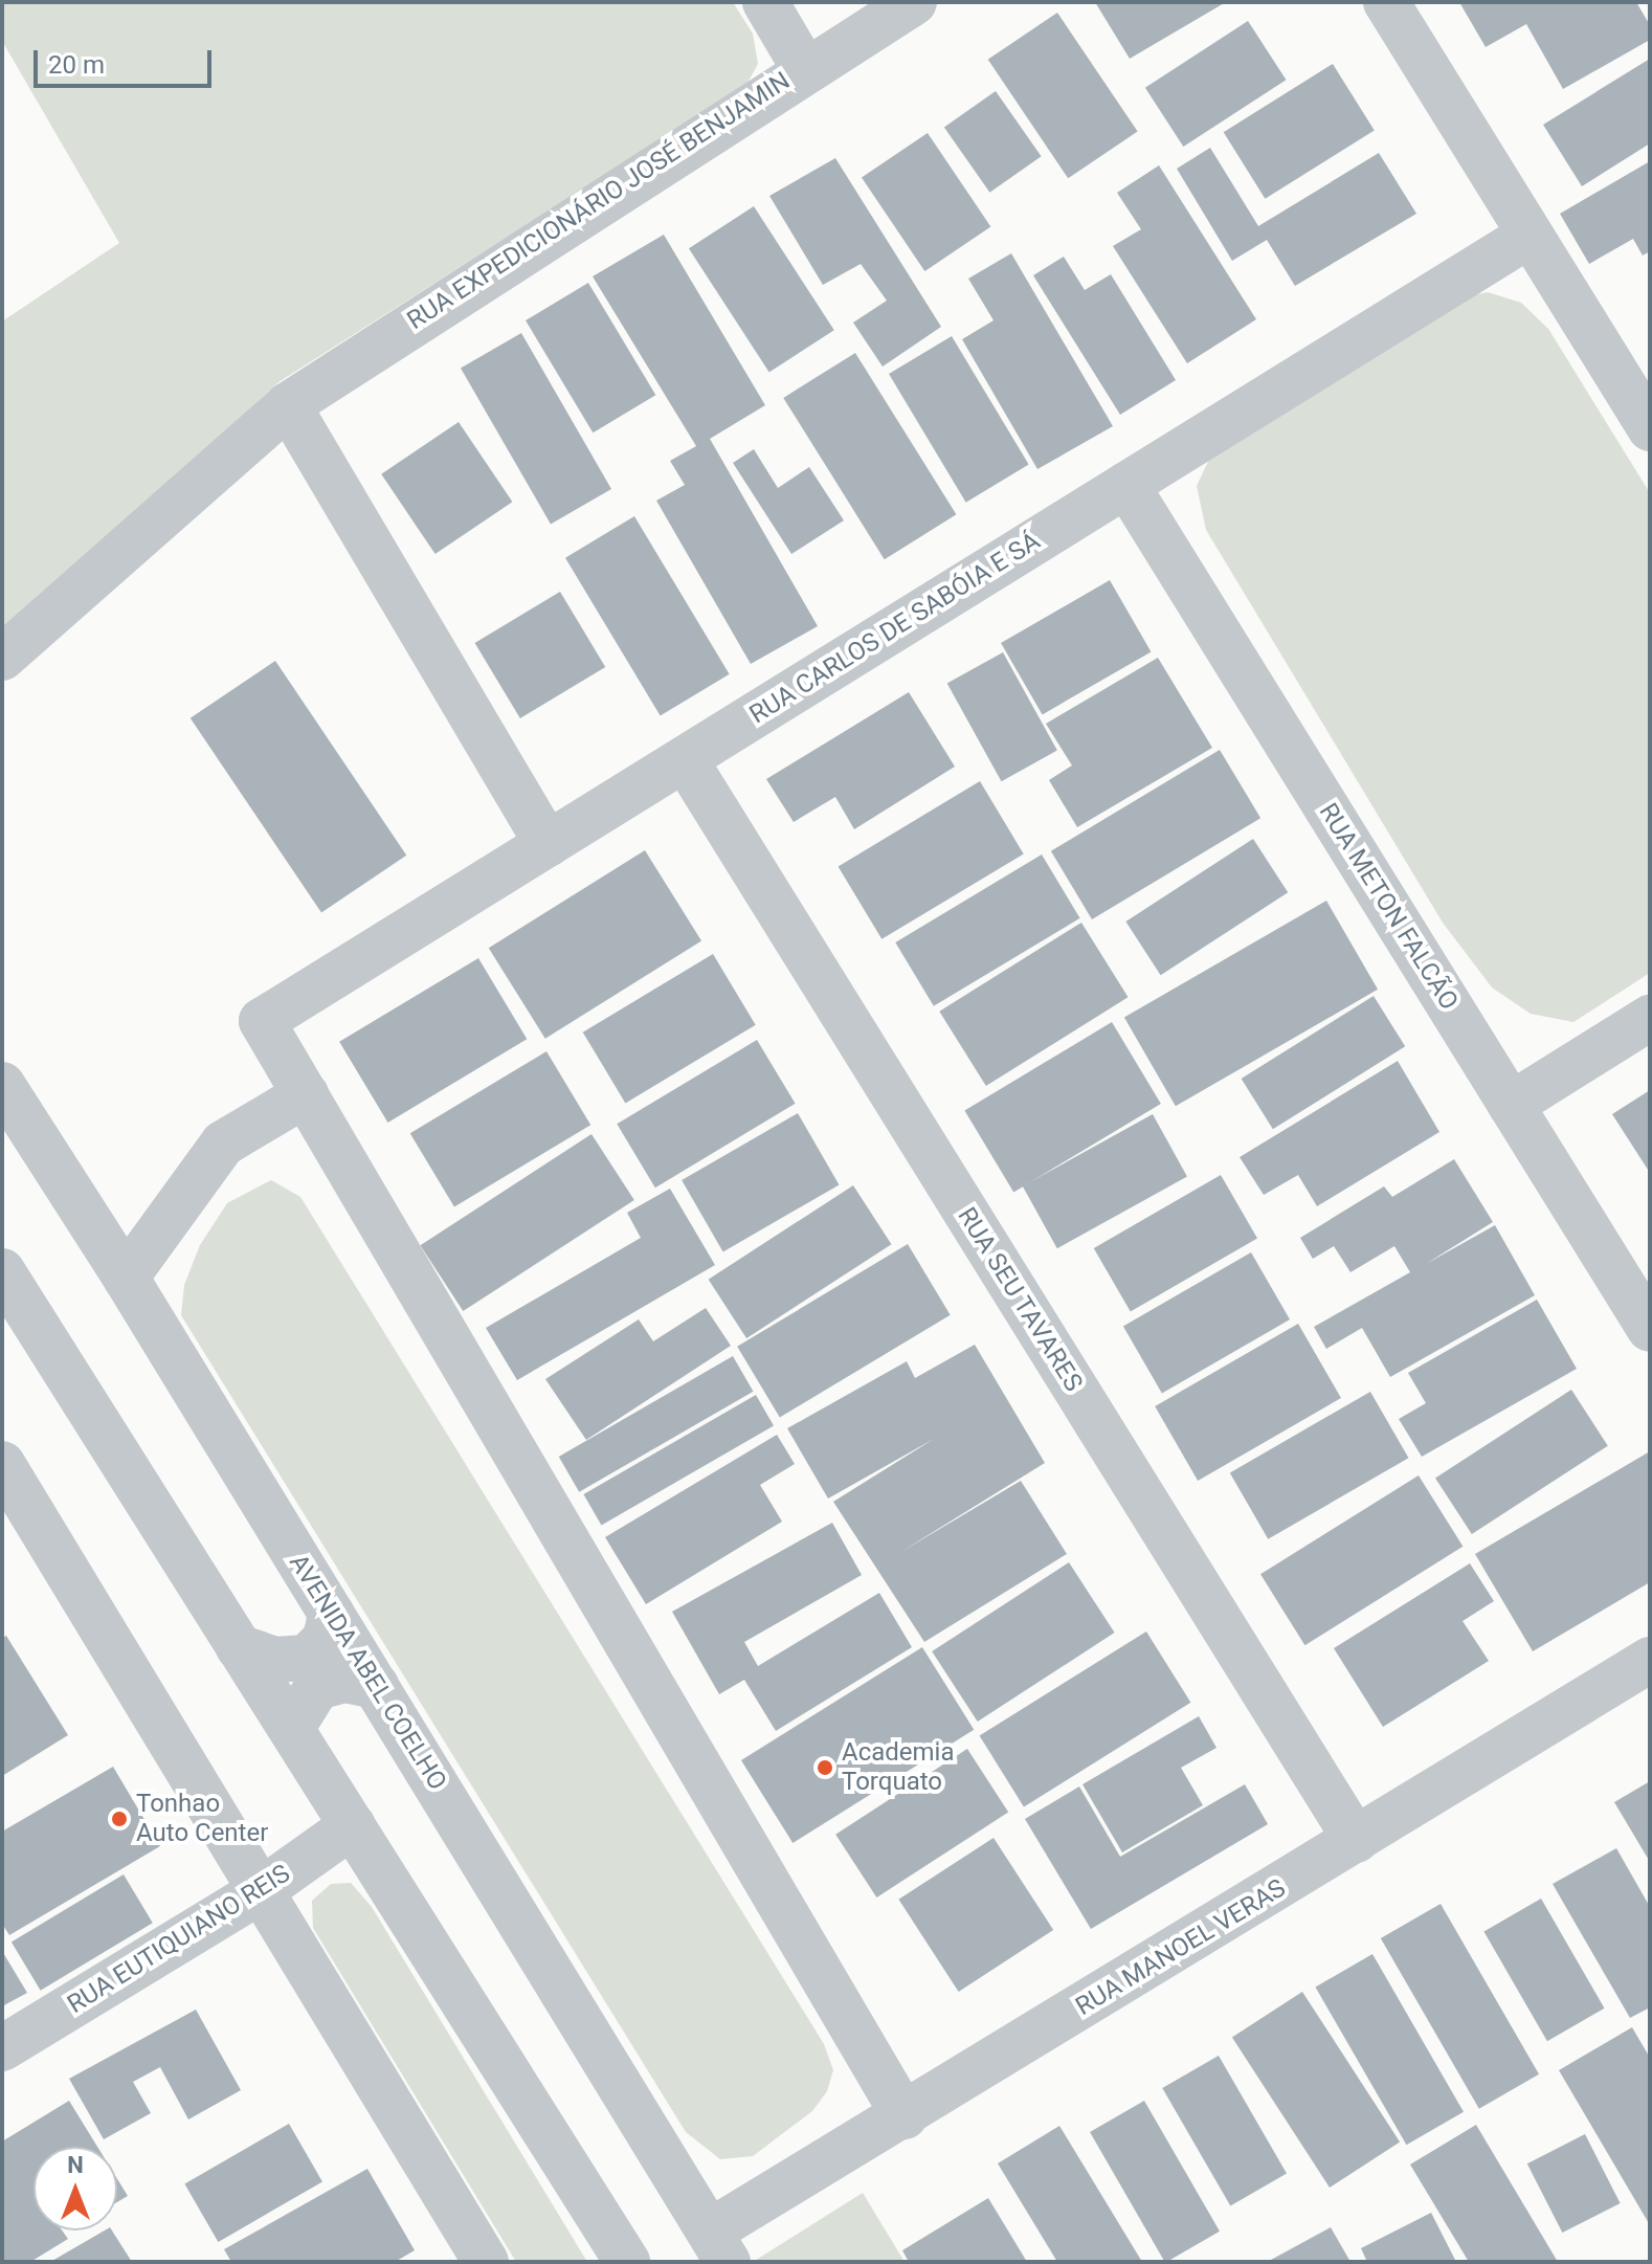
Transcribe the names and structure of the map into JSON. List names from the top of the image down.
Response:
{
  "streets": {
    "street": [
      "RUA EXPEDICIONÁRIO JOSÉ BENJAMIN",
      "RUA CARLOS DE SABÓIA E SÁ",
      "RUA METON FALCÃO",
      "RUA SEU TAVARES",
      "AVENIDA ABEL COELHO",
      "RUA EUTIQUIANO REIS",
      "RUA MANOEL VERAS"
    ]
  },
  "crossings": [
    ["RUA CARLOS DE SABÓIA E SÁ", "RUA METON FALCÃO"],
    ["RUA CARLOS DE SABÓIA E SÁ", "RUA SEU TAVARES"],
    ["RUA SEU TAVARES", "RUA MANOEL VERAS"],
    ["AVENIDA ABEL COELHO", "RUA MANOEL VERAS"]
  ],
  "places": ["Academia Torquato", "Tonhao Auto Center"],
  "scale_bar": "20 m",
  "north": "top"
}
